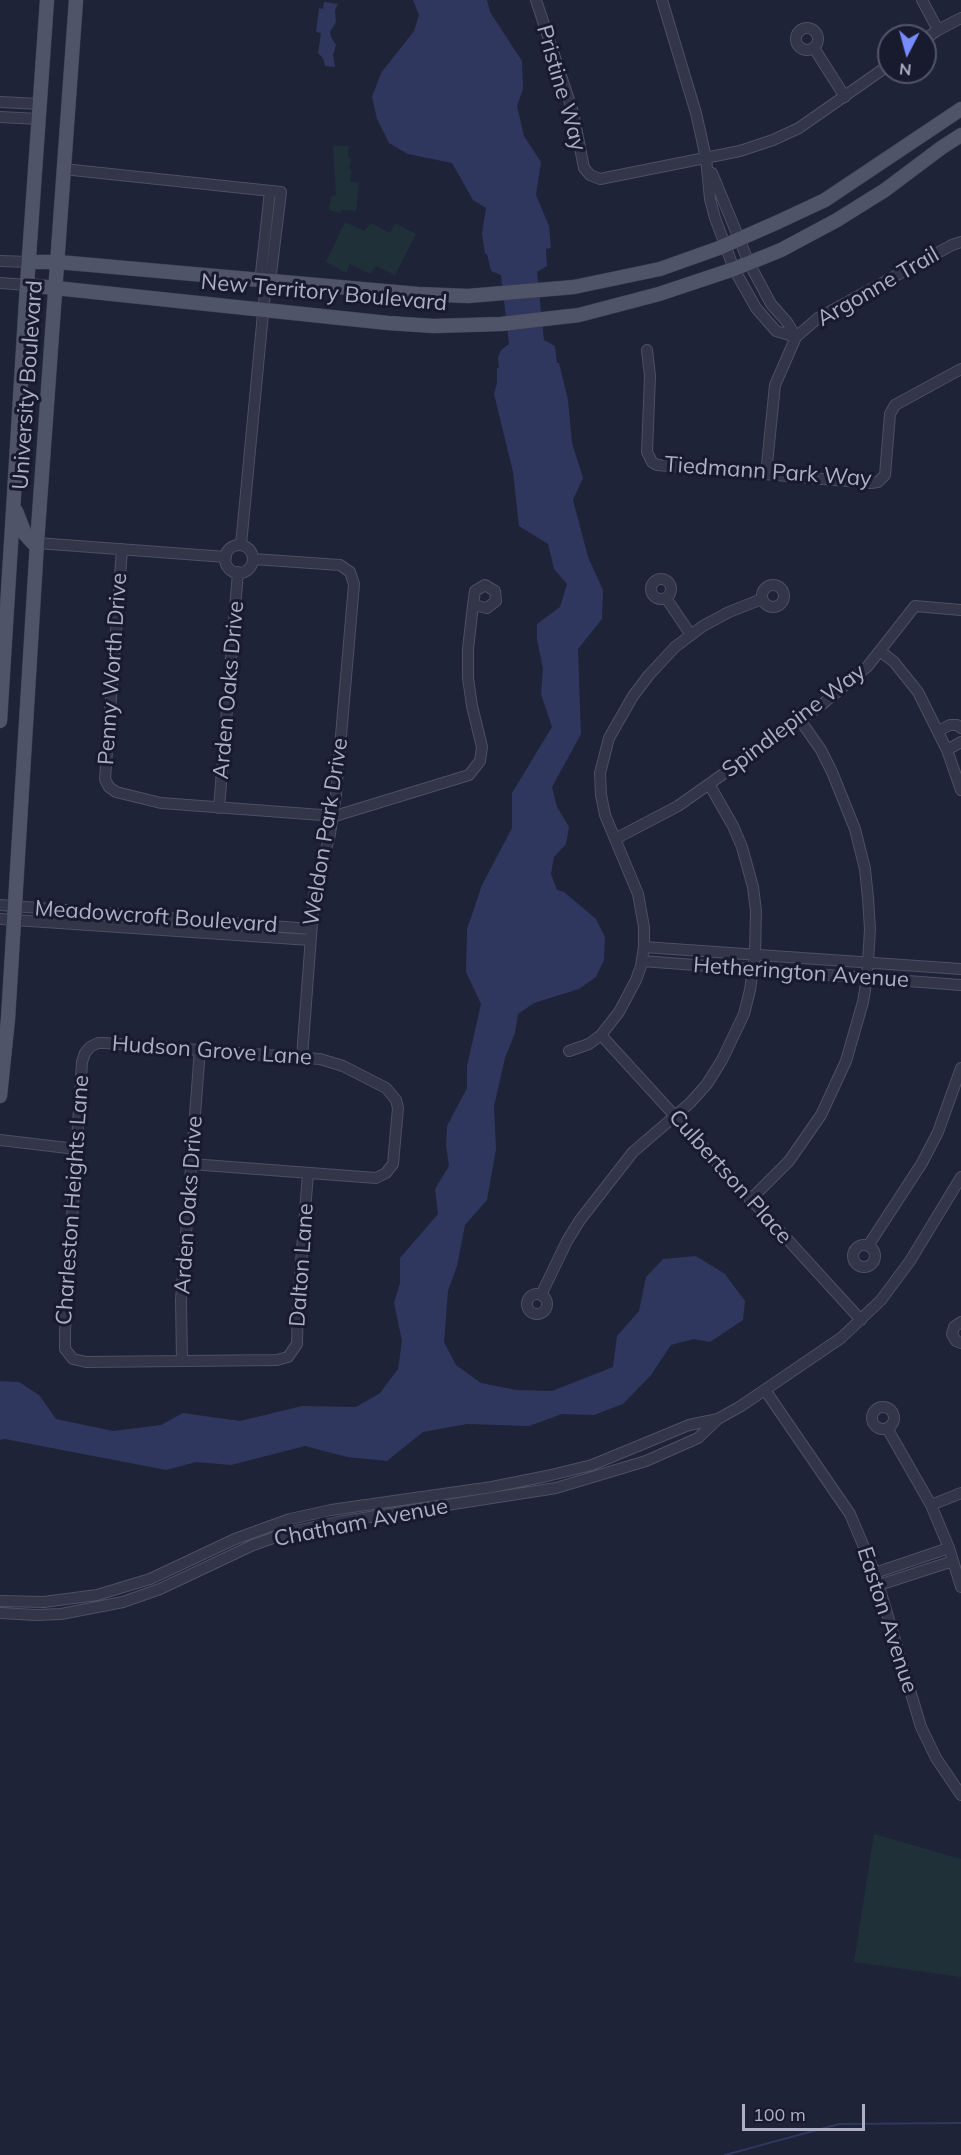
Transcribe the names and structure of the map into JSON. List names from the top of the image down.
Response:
{
  "streets": {
    "main road": ["New Territory Boulevard", "University Boulevard"],
    "street": [
      "Pristine Way",
      "Argonne Trail",
      "Tiedmann Park Way",
      "Penny Worth Drive",
      "Arden Oaks Drive",
      "Spindlepine Way",
      "Weldon Park Drive",
      "Meadowcroft Boulevard",
      "Hetherington Avenue",
      "Hudson Grove Lane",
      "Culbertson Place",
      "Charleston Heights Lane",
      "Dalton Lane",
      "Chatham Avenue",
      "Easton Avenue"
    ]
  },
  "crossings": [
    ["Argonne Trail", "Tiedmann Park Way"],
    ["New Territory Boulevard", "University Boulevard"],
    ["University Boulevard", "Meadowcroft Boulevard"],
    ["Penny Worth Drive", "Arden Oaks Drive"],
    ["Arden Oaks Drive", "Weldon Park Drive"],
    ["Arden Oaks Drive", "Hudson Grove Lane"],
    ["Arden Oaks Drive", "Charleston Heights Lane"],
    ["Arden Oaks Drive", "Dalton Lane"],
    ["Weldon Park Drive", "Meadowcroft Boulevard"],
    ["Weldon Park Drive", "Hudson Grove Lane"],
    ["Hudson Grove Lane", "Charleston Heights Lane"],
    ["Hudson Grove Lane", "Dalton Lane"],
    ["Culbertson Place", "Chatham Avenue"],
    ["Charleston Heights Lane", "Dalton Lane"],
    ["Chatham Avenue", "Easton Avenue"]
  ],
  "scale_bar": "100 m",
  "north": "bottom"
}
